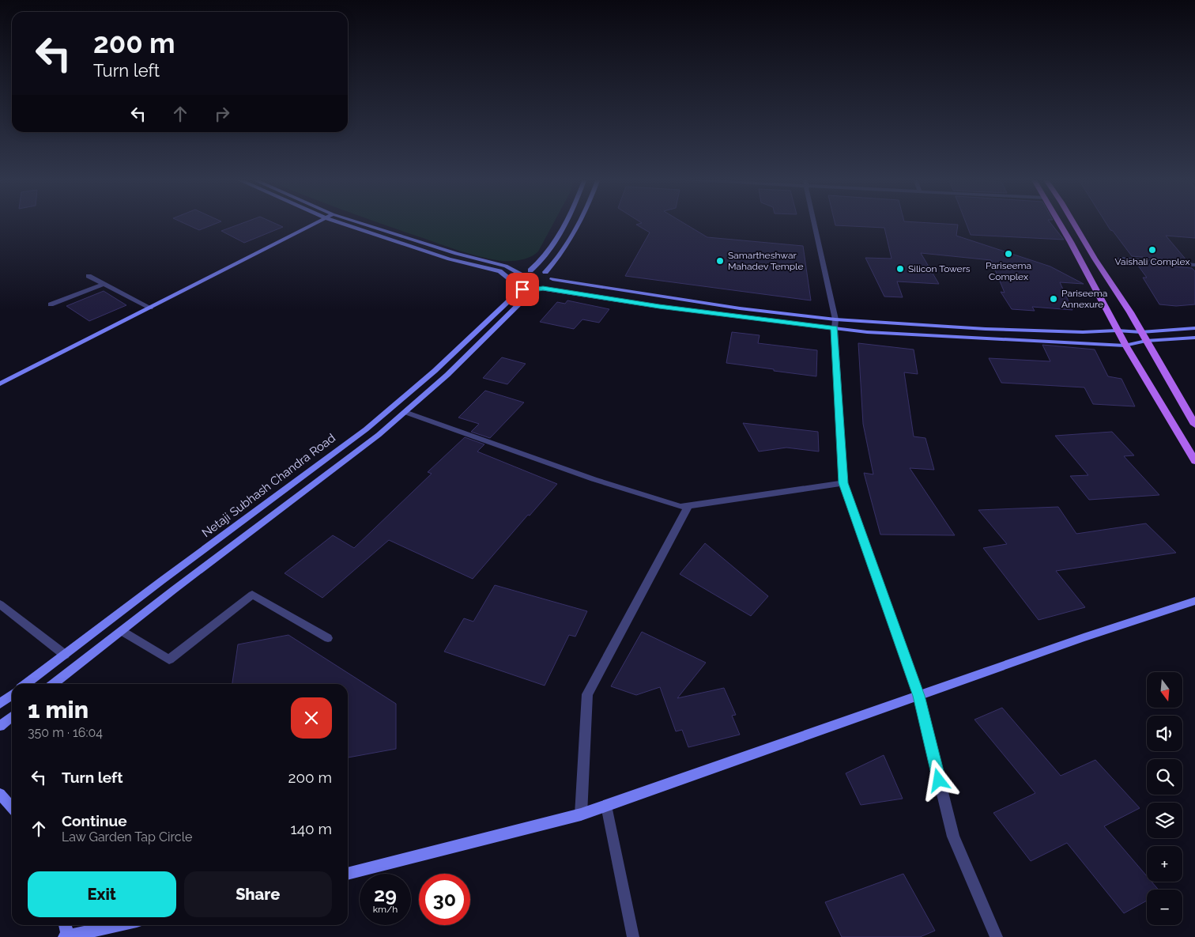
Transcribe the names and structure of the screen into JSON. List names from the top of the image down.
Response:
{
  "streets": {
    "main road": ["Netaji Subhash Chandra Road"]
  },
  "places": [
    "Vaishali Complex",
    "Pariseema Complex",
    "Samartheshwar Mahadev Temple",
    "Silicon Towers",
    "Pariseema Annexure"
  ],
  "north": "bottom",
  "page": {
    "turn": ["200 m", "Turn left"],
    "map_buttons": ["+", "−"],
    "heading": ["1 min", "350 m · 16:04"],
    "list": [
      {
        "name": "Turn left",
        "value": "200 m"
      },
      {
        "name": "Continue",
        "note": "Law Garden Tap Circle",
        "value": "140 m"
      }
    ],
    "buttons": ["Exit", "Share"],
    "speed": "29 km/h",
    "limit": "30"
  }
}
